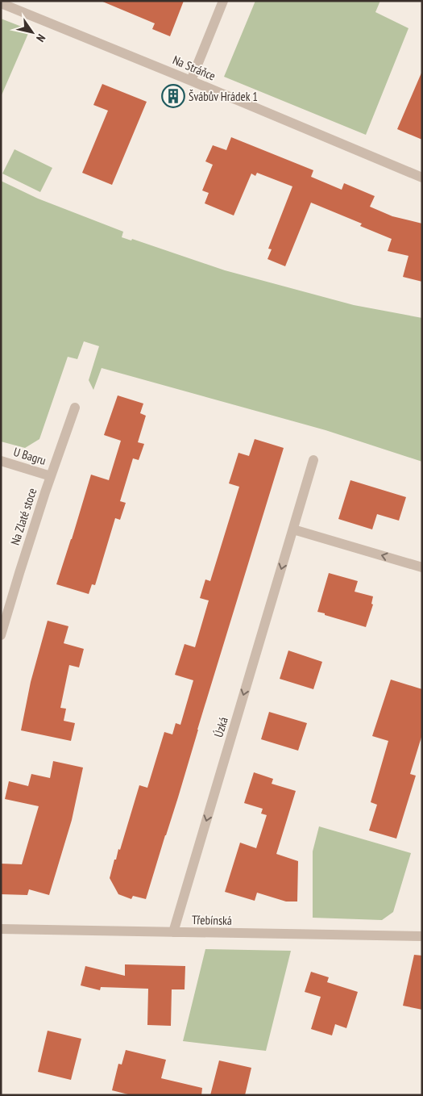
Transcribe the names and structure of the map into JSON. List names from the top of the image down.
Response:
{
  "streets": {
    "street": [
      "Na Stráňce",
      "U Bagru",
      "Na Zlaté stoce",
      "Úzká",
      "Třebínská"
    ]
  },
  "crossings": [
    ["U Bagru", "Na Zlaté stoce"],
    ["Úzká", "Třebínská"]
  ],
  "one_way": ["Úzká"],
  "places": {
    "building": ["Švábův Hrádek 1"]
  },
  "north": "bottom right"
}
